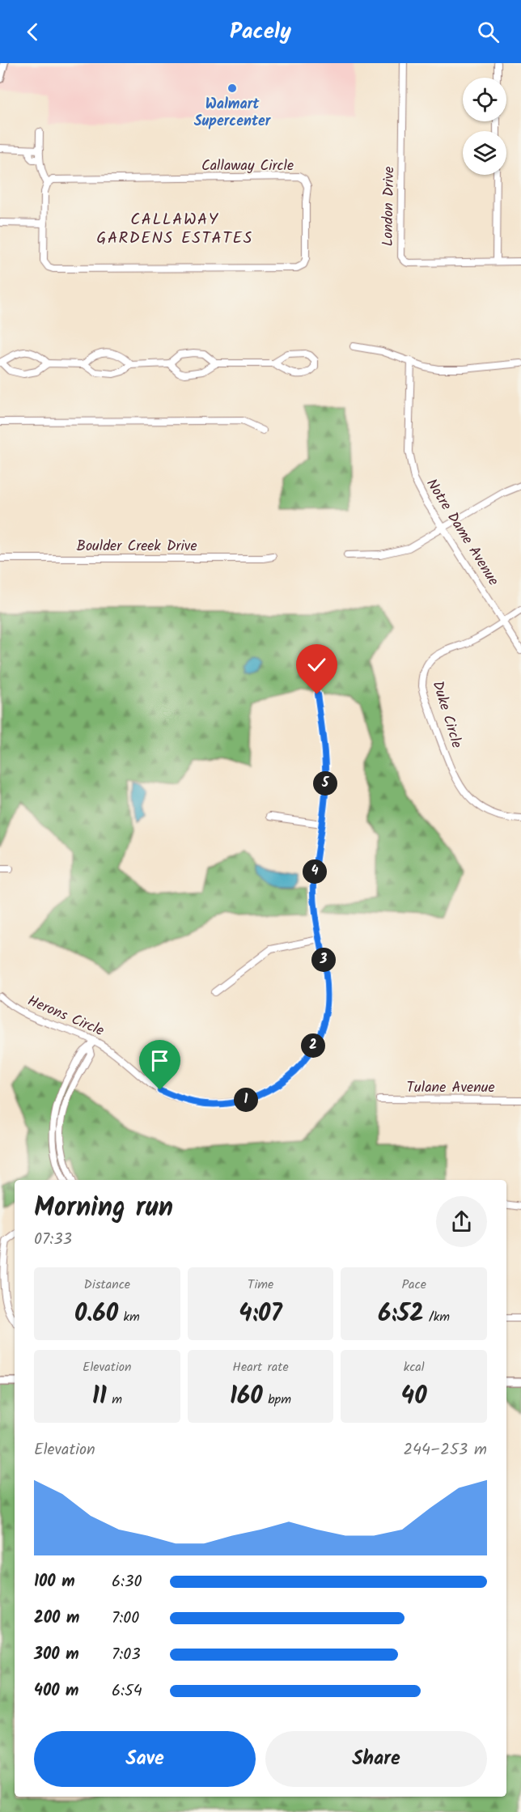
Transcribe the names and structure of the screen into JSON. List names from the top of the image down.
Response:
{
  "streets": {
    "street": [
      "Callaway Circle",
      "London Drive",
      "Notre Dame Avenue",
      "Boulder Creek Drive",
      "Duke Circle",
      "Herons Circle",
      "Tulane Avenue"
    ]
  },
  "crossings": [
    ["Notre Dame Avenue", "Duke Circle"]
  ],
  "districts": ["CALLAWAY GARDENS ESTATES"],
  "places": ["Walmart Supercenter"],
  "page": {
    "header": "Pacely",
    "pins": [
      "5",
      "4",
      "3",
      "2",
      "1"
    ],
    "heading": ["Morning run", "07:33"],
    "stats": [
      ["Distance", "0.60 km"],
      ["Time", "4:07"],
      ["Pace", "6:52 /km"],
      ["Elevation", "11 m"],
      ["Heart rate", "160 bpm"],
      ["kcal", "40"]
    ],
    "chart": ["Elevation", "244–253 m"],
    "list": [
      {
        "name": "100 m",
        "note": "6:30"
      },
      {
        "name": "200 m",
        "note": "7:00"
      },
      {
        "name": "300 m",
        "note": "7:03"
      },
      {
        "name": "400 m",
        "note": "6:54"
      }
    ],
    "buttons": ["Save", "Share"]
  }
}
